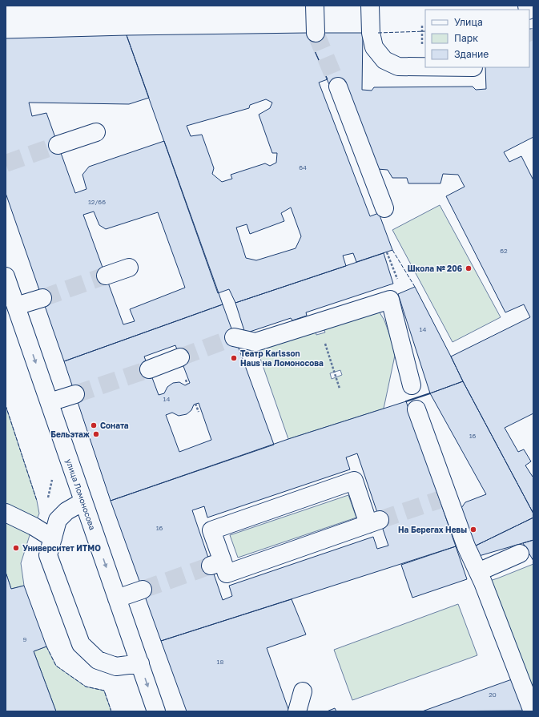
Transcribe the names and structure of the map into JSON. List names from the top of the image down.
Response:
{
  "streets": {
    "street": ["улица Ломоносова"]
  },
  "one_way": ["улица Ломоносова"],
  "places": [
    "Школа № 206",
    "Театр Karlsson Haus на Ломоносова",
    "Соната",
    "Бельэтаж",
    "На Берегах Невы",
    "Университет ИТМО"
  ],
  "house_numbers": [
    "64",
    "12/66",
    "62",
    "14",
    "14",
    "16",
    "16",
    "9",
    "18",
    "20"
  ],
  "legend": ["Улица", "Парк", "Здание"]
}
